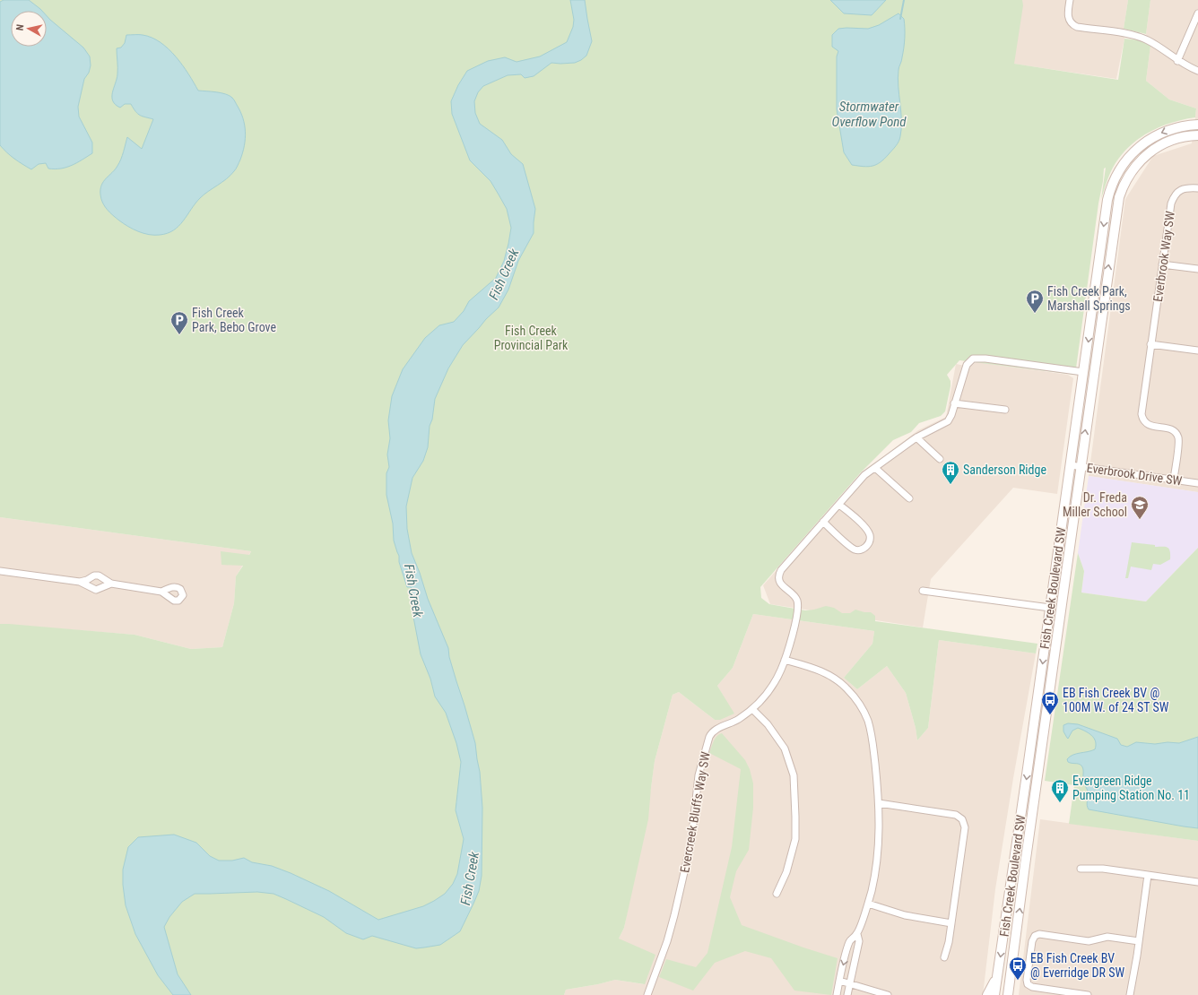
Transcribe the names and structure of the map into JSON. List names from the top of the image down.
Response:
{
  "streets": {
    "main road": ["Fish Creek Boulevard SW"],
    "street": ["Everbrook Way SW", "Everbrook Drive SW", "Evercreek Bluffs Way SW"]
  },
  "crossings": [
    ["Everbrook Way SW", "Everbrook Drive SW"],
    ["Everbrook Drive SW", "Fish Creek Boulevard SW"]
  ],
  "water": ["Stormwater Overflow Pond", "Fish Creek"],
  "parks": ["Fish Creek Provincial Park"],
  "places": {
    "parking": ["Fish Creek Park, Marshall Springs", "Fish Creek Park, Bebo Grove"],
    "building": ["Sanderson Ridge", "Evergreen Ridge Pumping Station No. 11"],
    "school or university": ["Dr. Freda Miller School"],
    "bus stop": ["EB Fish Creek BV @ 100M W. of 24 ST SW", "EB Fish Creek BV @ Everridge DR SW"]
  },
  "north": "left"
}
